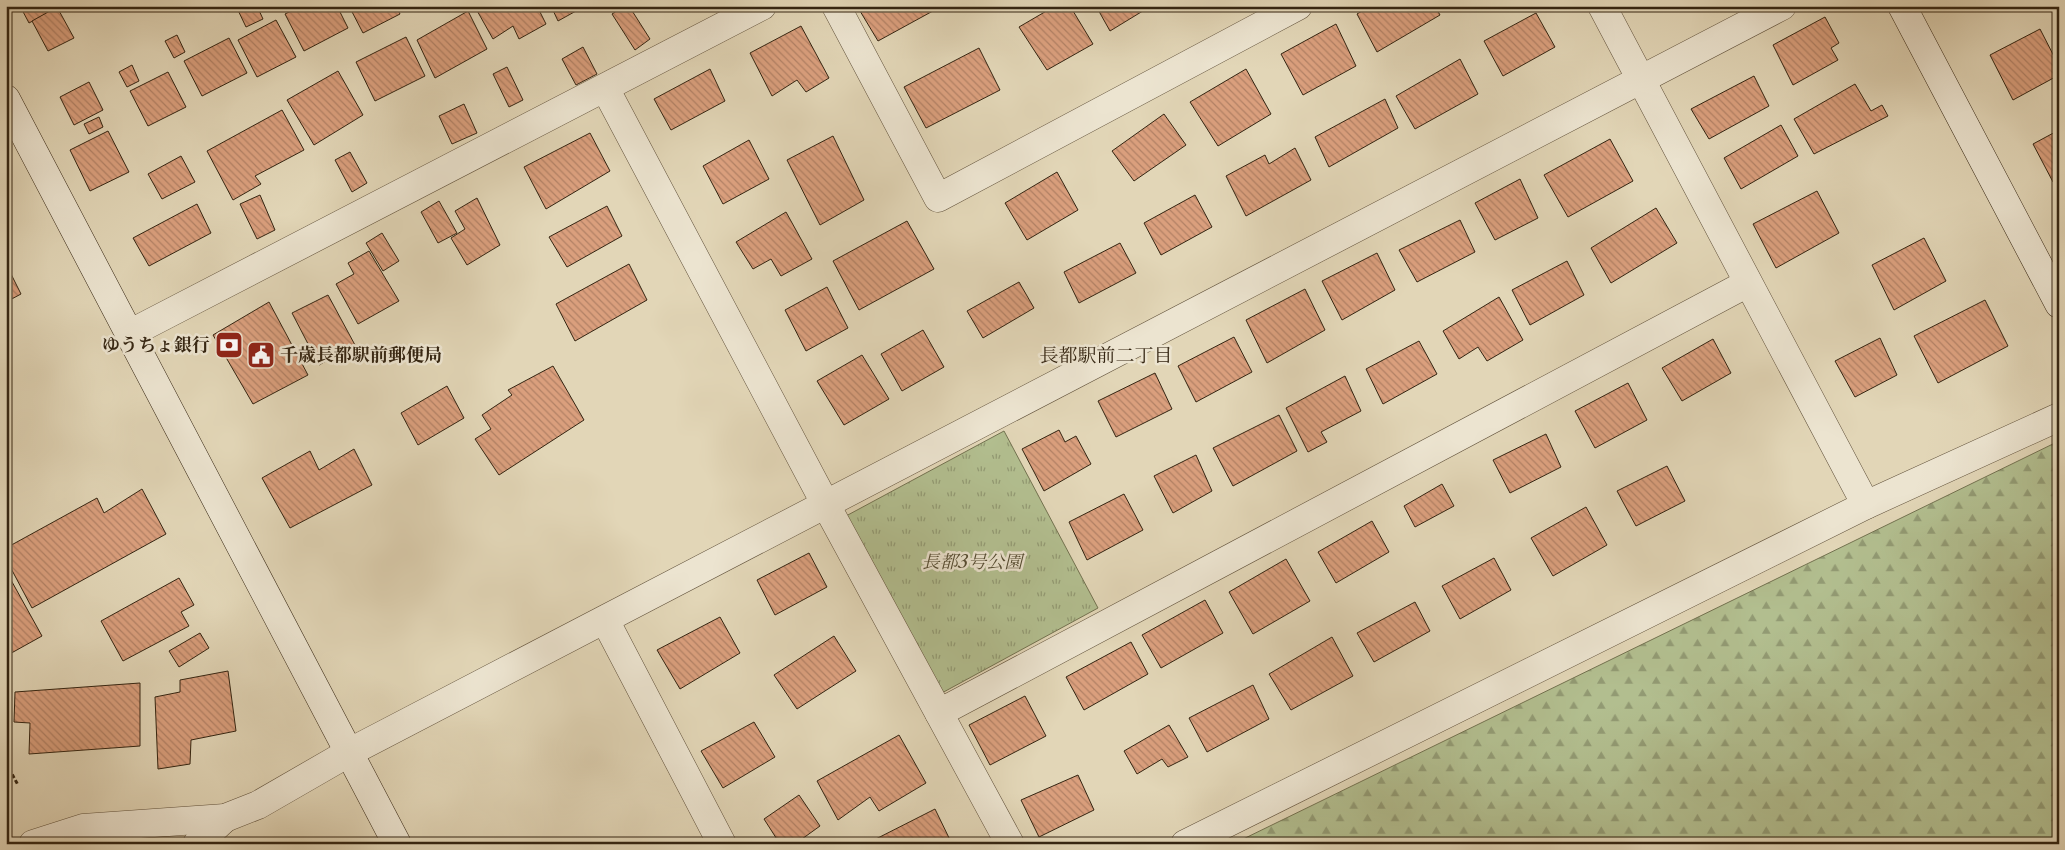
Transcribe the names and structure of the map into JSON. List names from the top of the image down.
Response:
{
  "districts": ["長都駅前二丁目"],
  "parks": ["長都3号公園"],
  "places": {
    "bank": ["ゆうちょ銀行"],
    "public building": ["千歳長都駅前郵便局"]
  }
}
